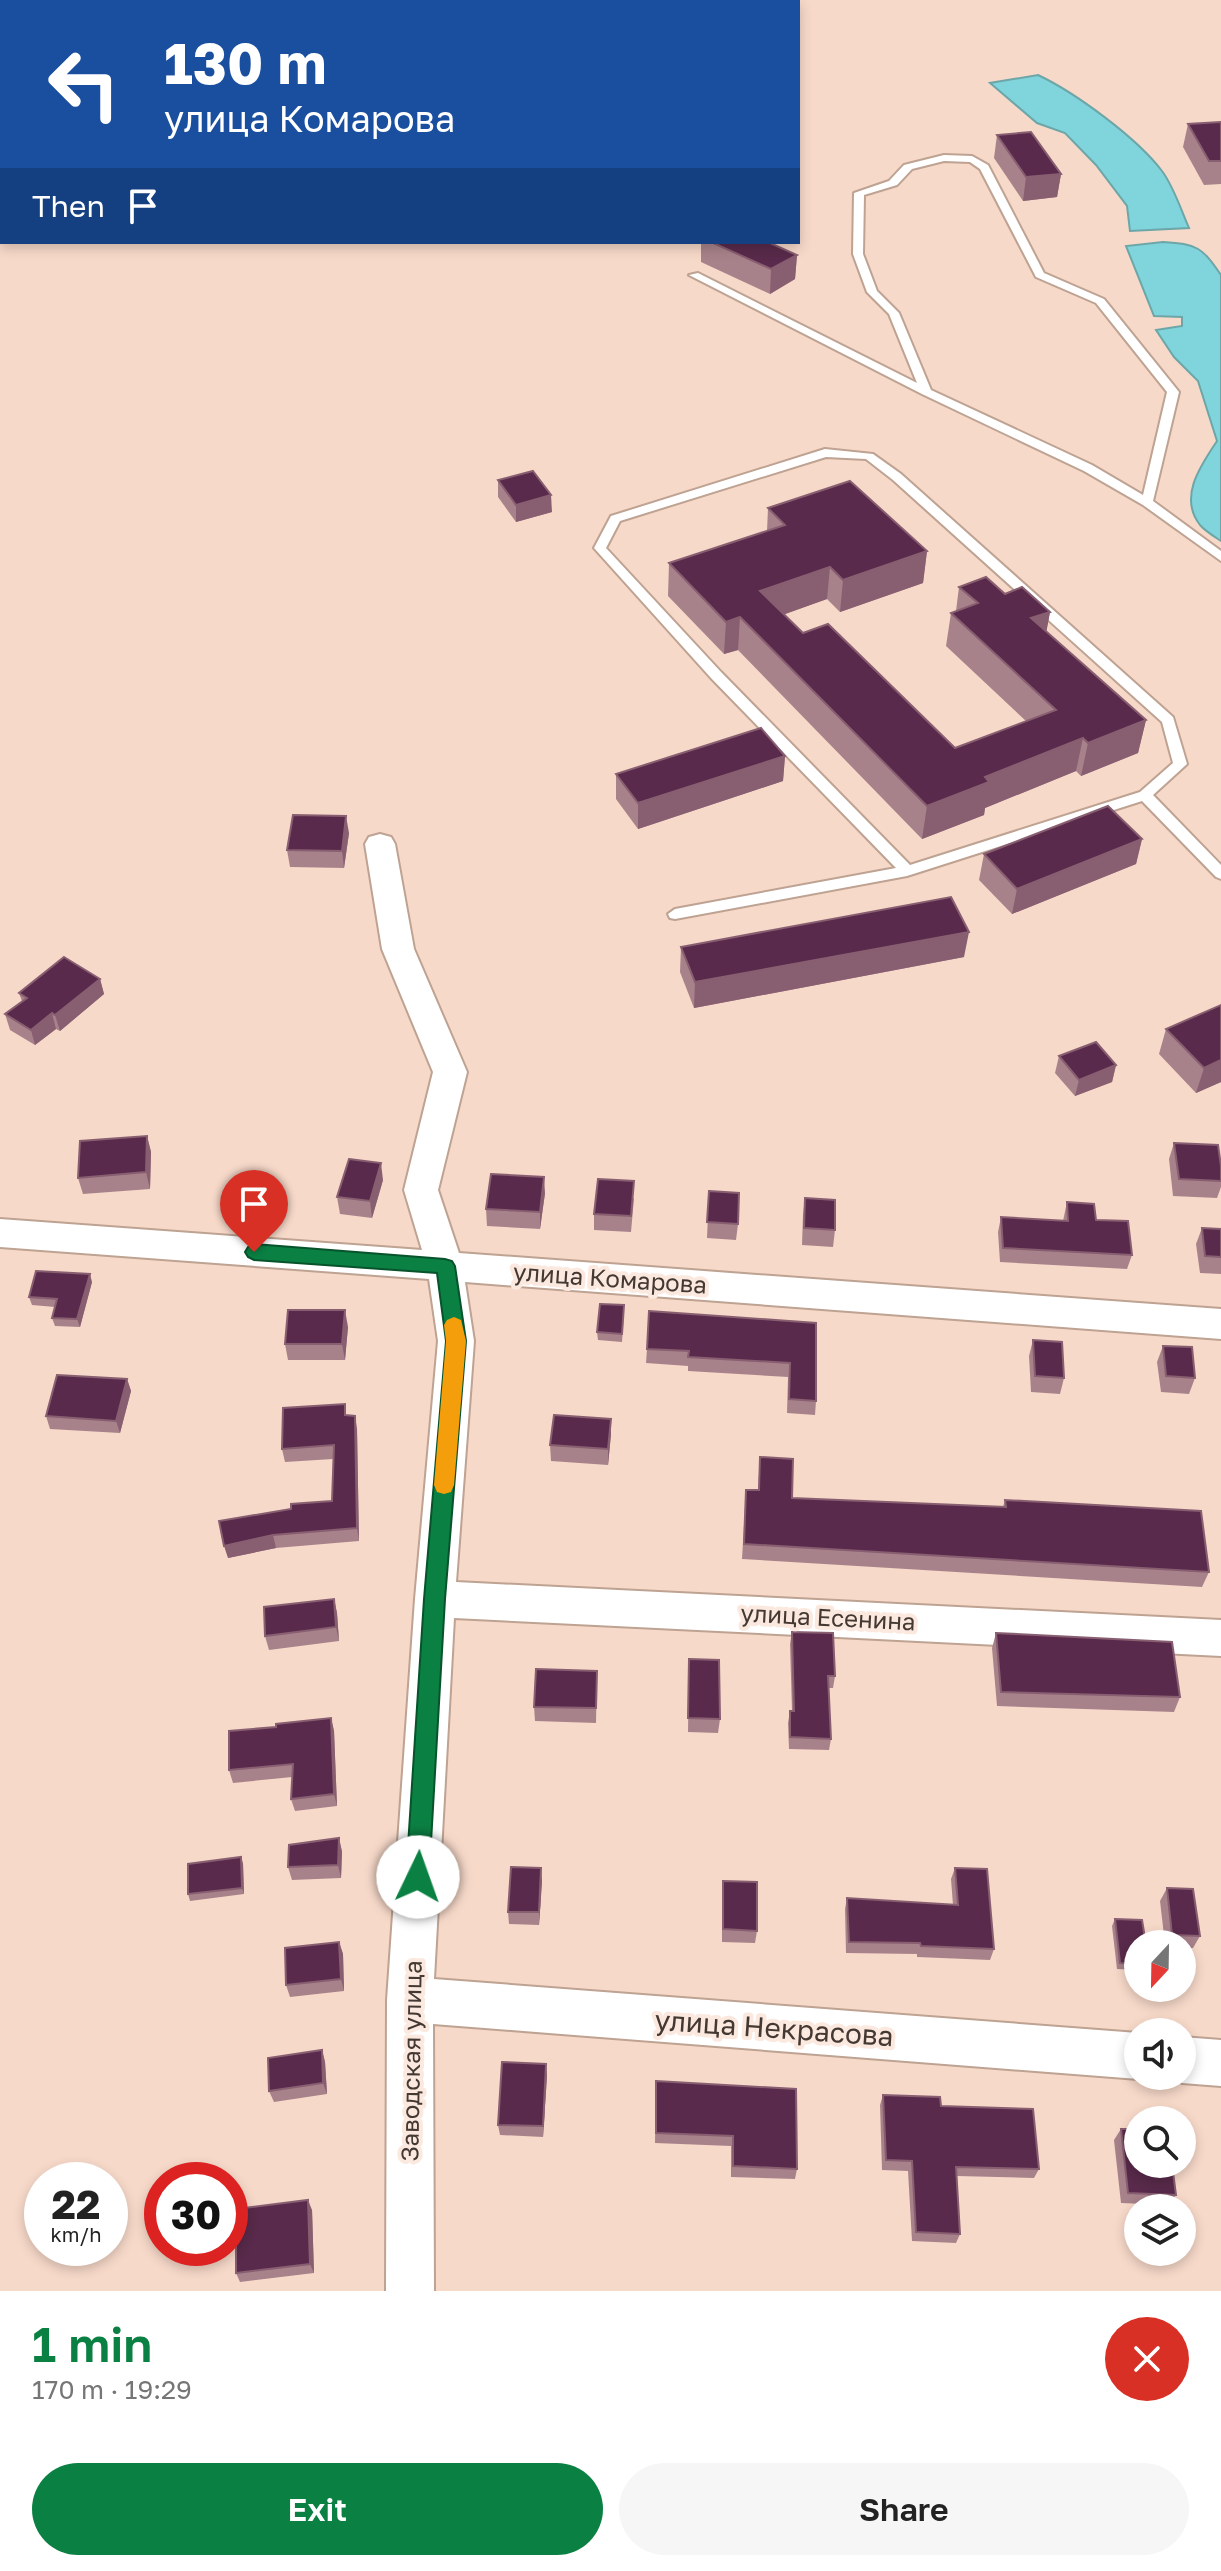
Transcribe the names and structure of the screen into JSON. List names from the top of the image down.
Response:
{
  "streets": {
    "street": [
      "улица Комарова",
      "улица Есенина",
      "улица Некрасова",
      "Заводская улица"
    ]
  },
  "crossings": [
    ["улица Комарова", "Заводская улица"],
    ["улица Есенина", "Заводская улица"],
    ["улица Некрасова", "Заводская улица"]
  ],
  "north": "bottom",
  "page": {
    "turn": ["130 m", "улица Комарова"],
    "then": "Then",
    "speed": "22 km/h",
    "limit": "30",
    "heading": ["1 min", "170 m · 19:29"],
    "buttons": ["Exit", "Share"]
  }
}
